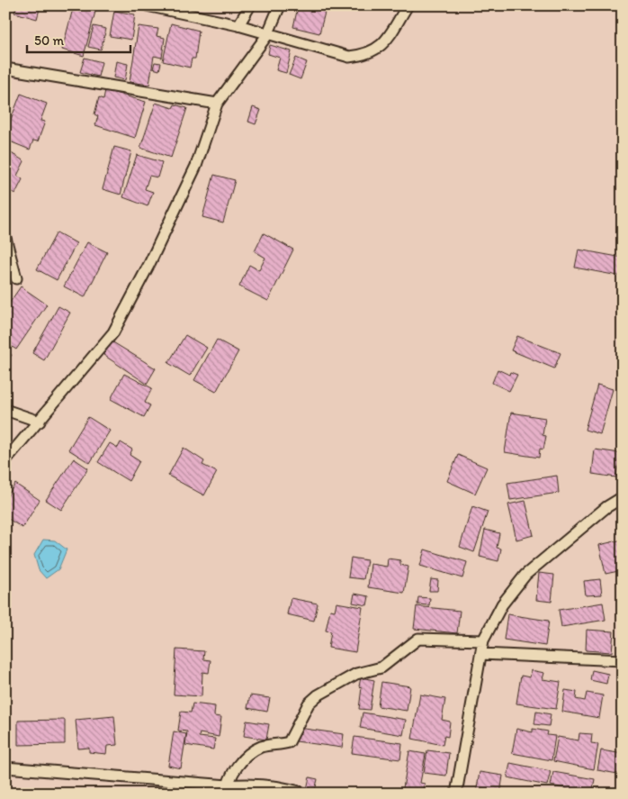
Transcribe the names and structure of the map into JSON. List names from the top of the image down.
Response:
{
  "scale_bar": "50 m"
}
